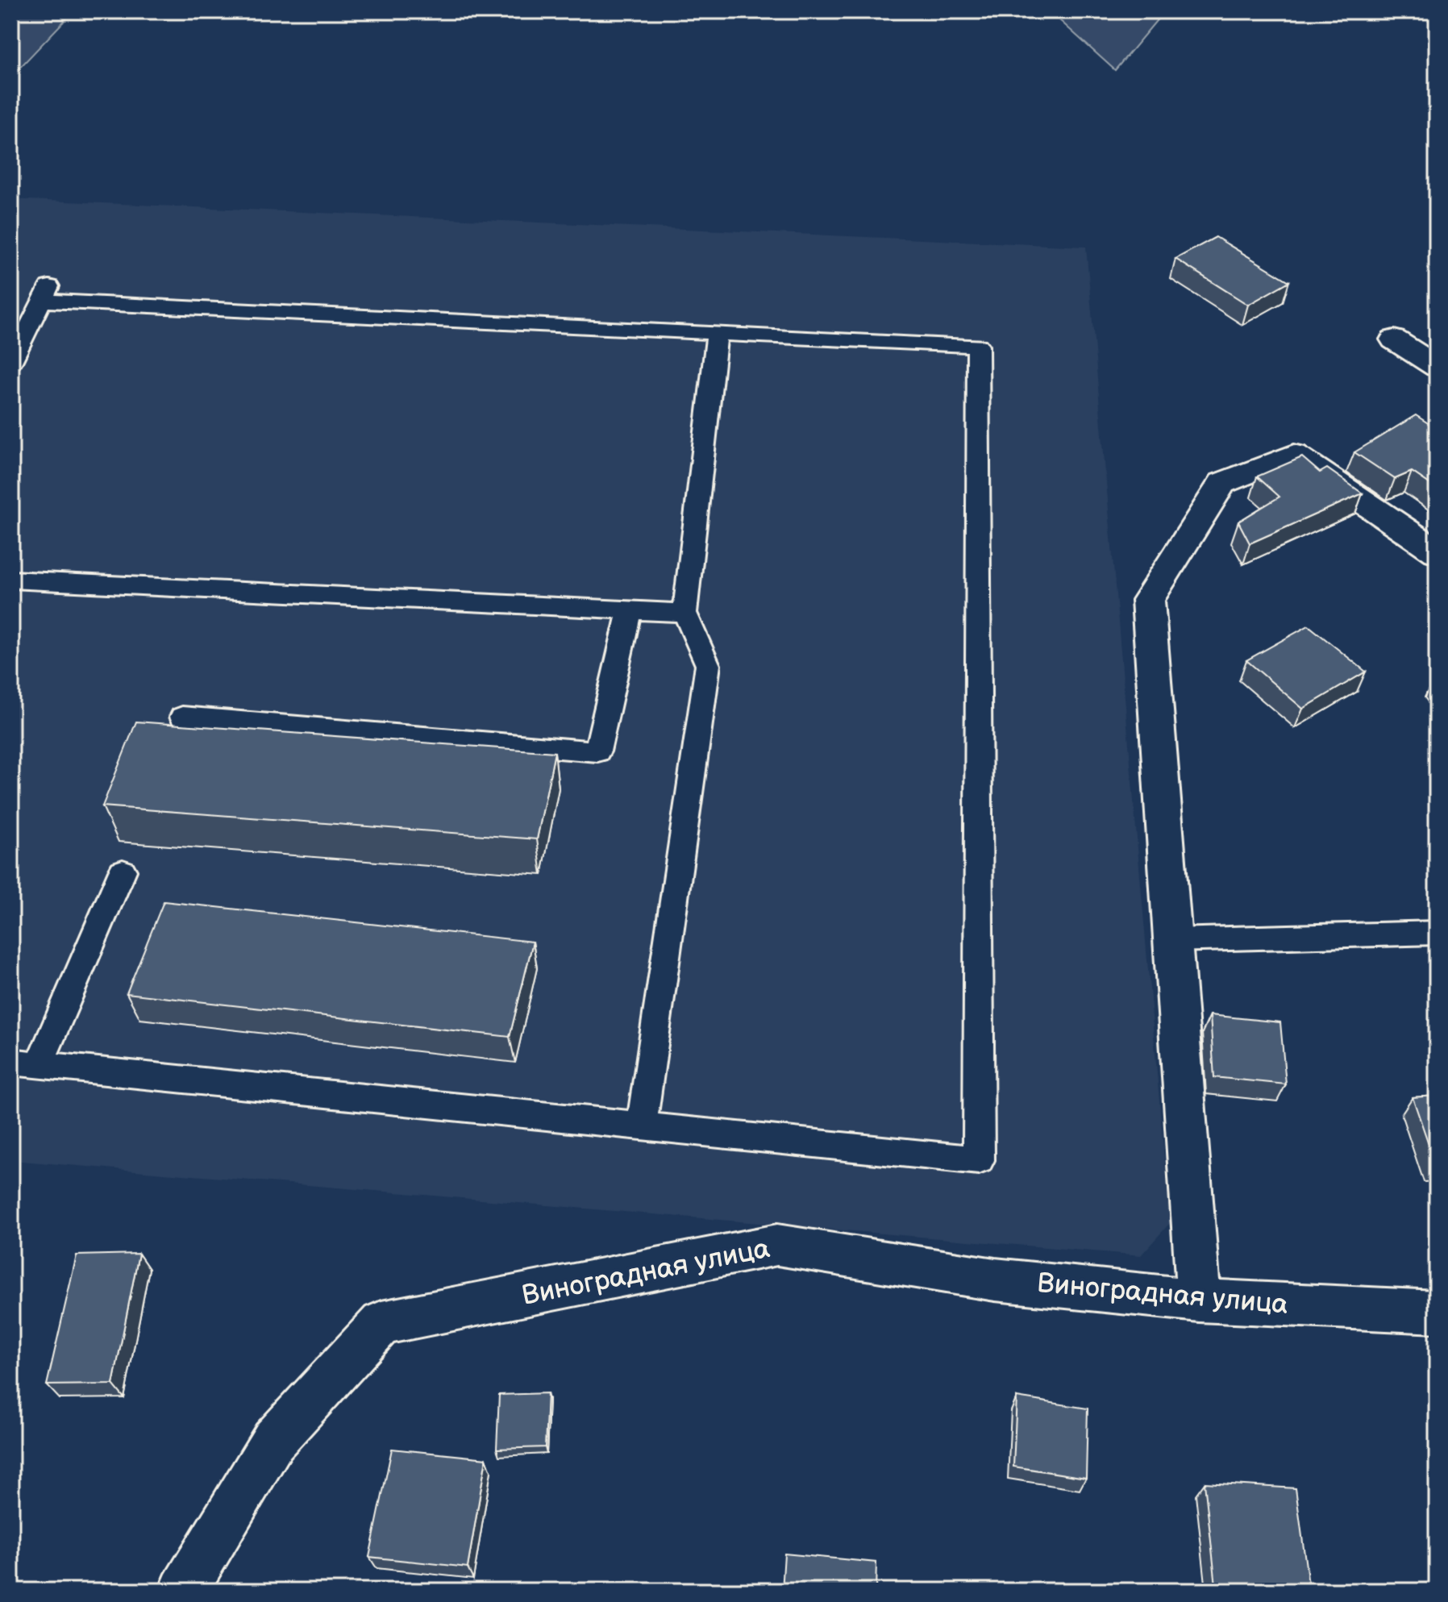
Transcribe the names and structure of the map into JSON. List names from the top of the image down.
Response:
{
  "streets": {
    "street": ["Виноградная улица"]
  }
}
